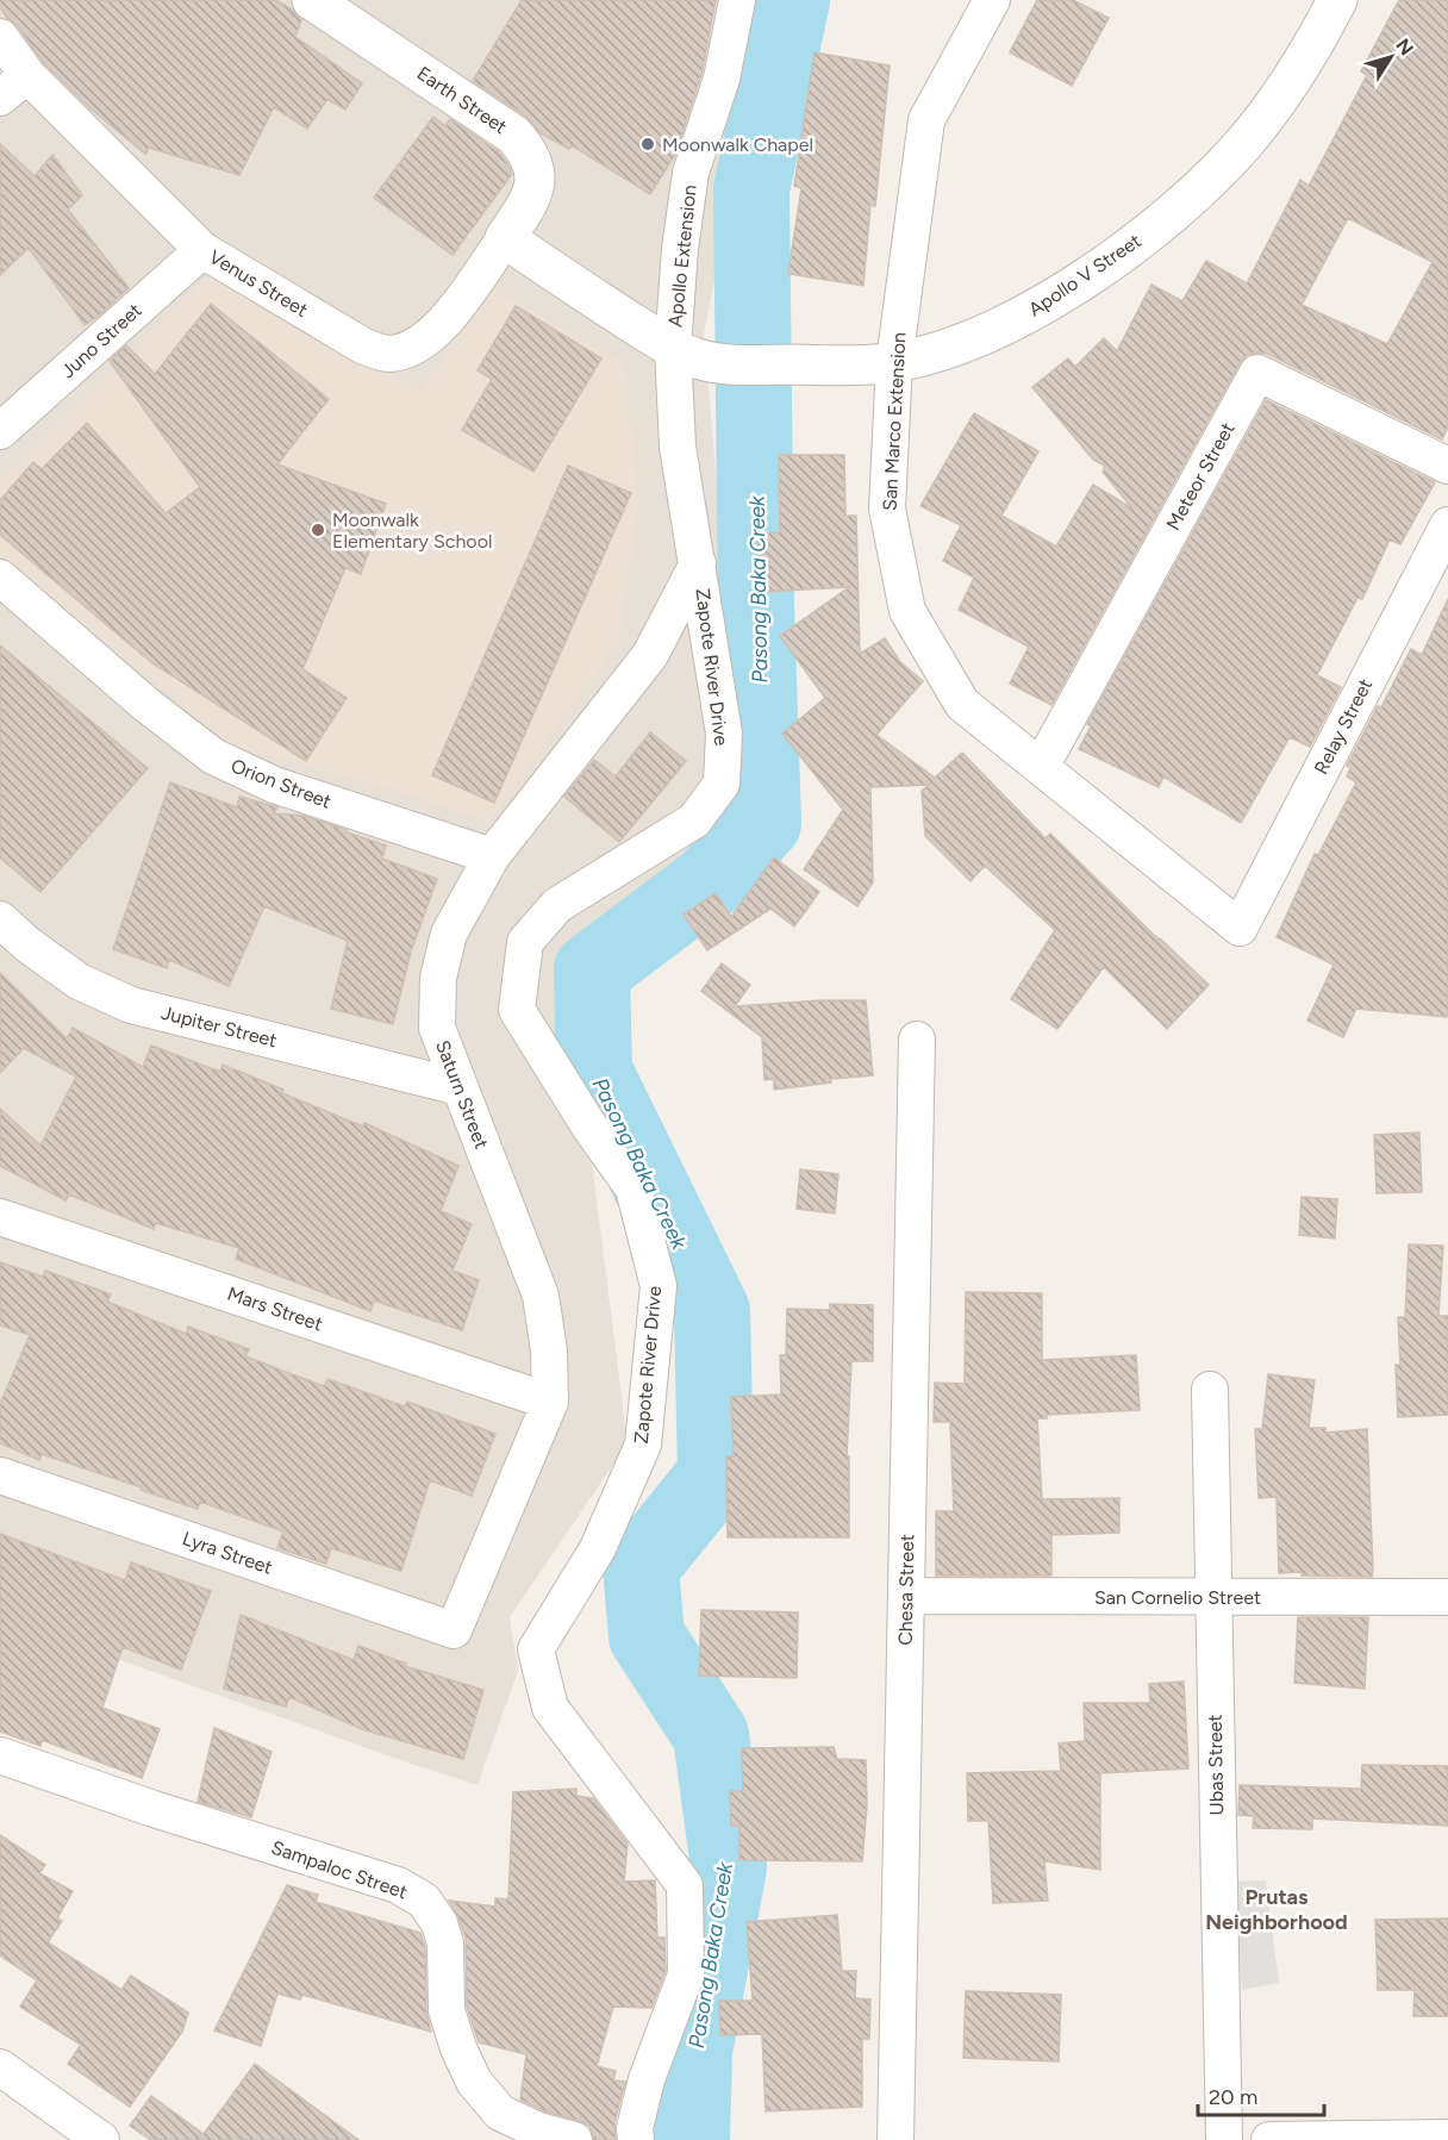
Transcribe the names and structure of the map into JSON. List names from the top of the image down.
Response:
{
  "streets": {
    "street": [
      "Earth Street",
      "Apollo Extension",
      "Apollo V Street",
      "Venus Street",
      "Juno Street",
      "San Marco Extension",
      "Meteor Street",
      "Zapote River Drive",
      "Relay Street",
      "Orion Street",
      "Jupiter Street",
      "Saturn Street",
      "Mars Street",
      "Lyra Street",
      "Chesa Street",
      "San Cornelio Street",
      "Ubas Street",
      "Sampaloc Street"
    ]
  },
  "crossings": [
    ["Earth Street", "Apollo V Street"],
    ["Earth Street", "Venus Street"],
    ["Apollo Extension", "Apollo V Street"],
    ["Apollo Extension", "Zapote River Drive"],
    ["Apollo V Street", "Venus Street"],
    ["Apollo V Street", "San Marco Extension"],
    ["Apollo V Street", "Zapote River Drive"],
    ["Venus Street", "Juno Street"],
    ["San Marco Extension", "Meteor Street"],
    ["San Marco Extension", "Relay Street"],
    ["Zapote River Drive", "Saturn Street"],
    ["Orion Street", "Saturn Street"],
    ["Jupiter Street", "Saturn Street"],
    ["Saturn Street", "Mars Street"],
    ["Saturn Street", "Lyra Street"],
    ["Chesa Street", "San Cornelio Street"],
    ["San Cornelio Street", "Ubas Street"]
  ],
  "districts": ["Prutas Neighborhood"],
  "water": ["Pasong Baka Creek"],
  "places": ["Moonwalk Chapel", "Moonwalk Elementary School"],
  "scale_bar": "20 m",
  "north": "top right"
}
